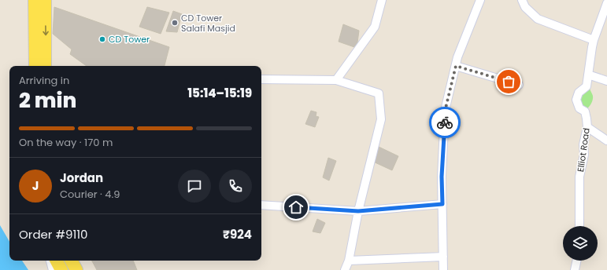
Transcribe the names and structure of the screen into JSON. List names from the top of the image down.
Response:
{
  "streets": {
    "street": ["Elliot Road"]
  },
  "places": ["CD Tower Salafi Masjid", "CD Tower"],
  "page": {
    "heading": ["2 min", "Arriving in", "15:14–15:19"],
    "panel": [
      "Jordan",
      "Courier · 4.9",
      "Order #9110",
      "₹924"
    ],
    "bar": "On the way · 170 m",
    "round": "J"
  }
}
